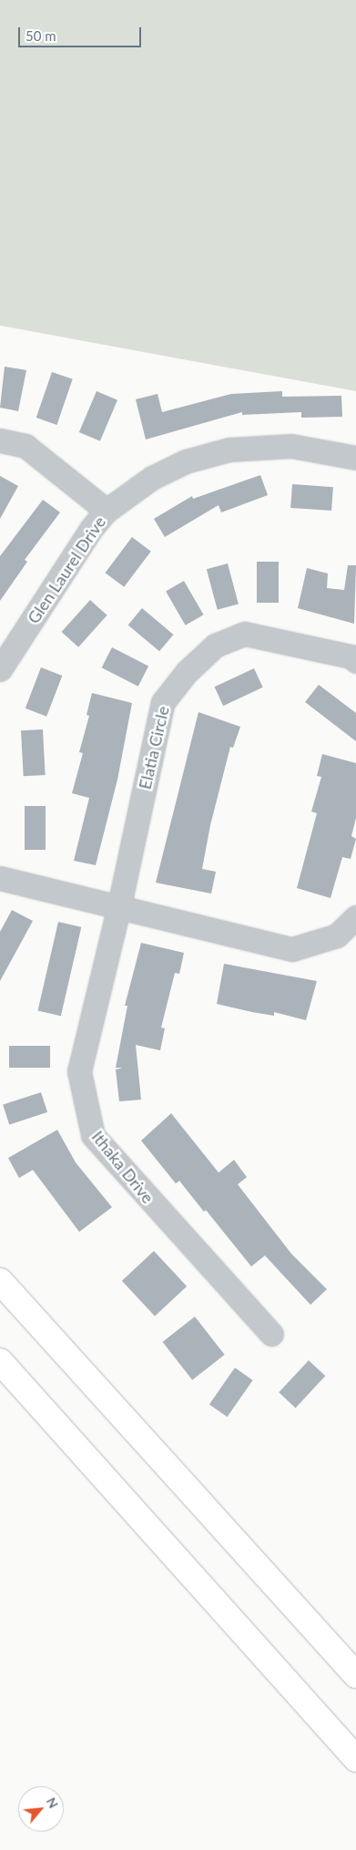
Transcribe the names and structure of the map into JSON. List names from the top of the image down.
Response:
{
  "streets": {
    "street": ["Glen Laurel Drive", "Elatia Circle", "Ithaka Drive"]
  },
  "crossings": [
    ["Elatia Circle", "Ithaka Drive"]
  ],
  "scale_bar": "50 m",
  "north": "top right"
}
